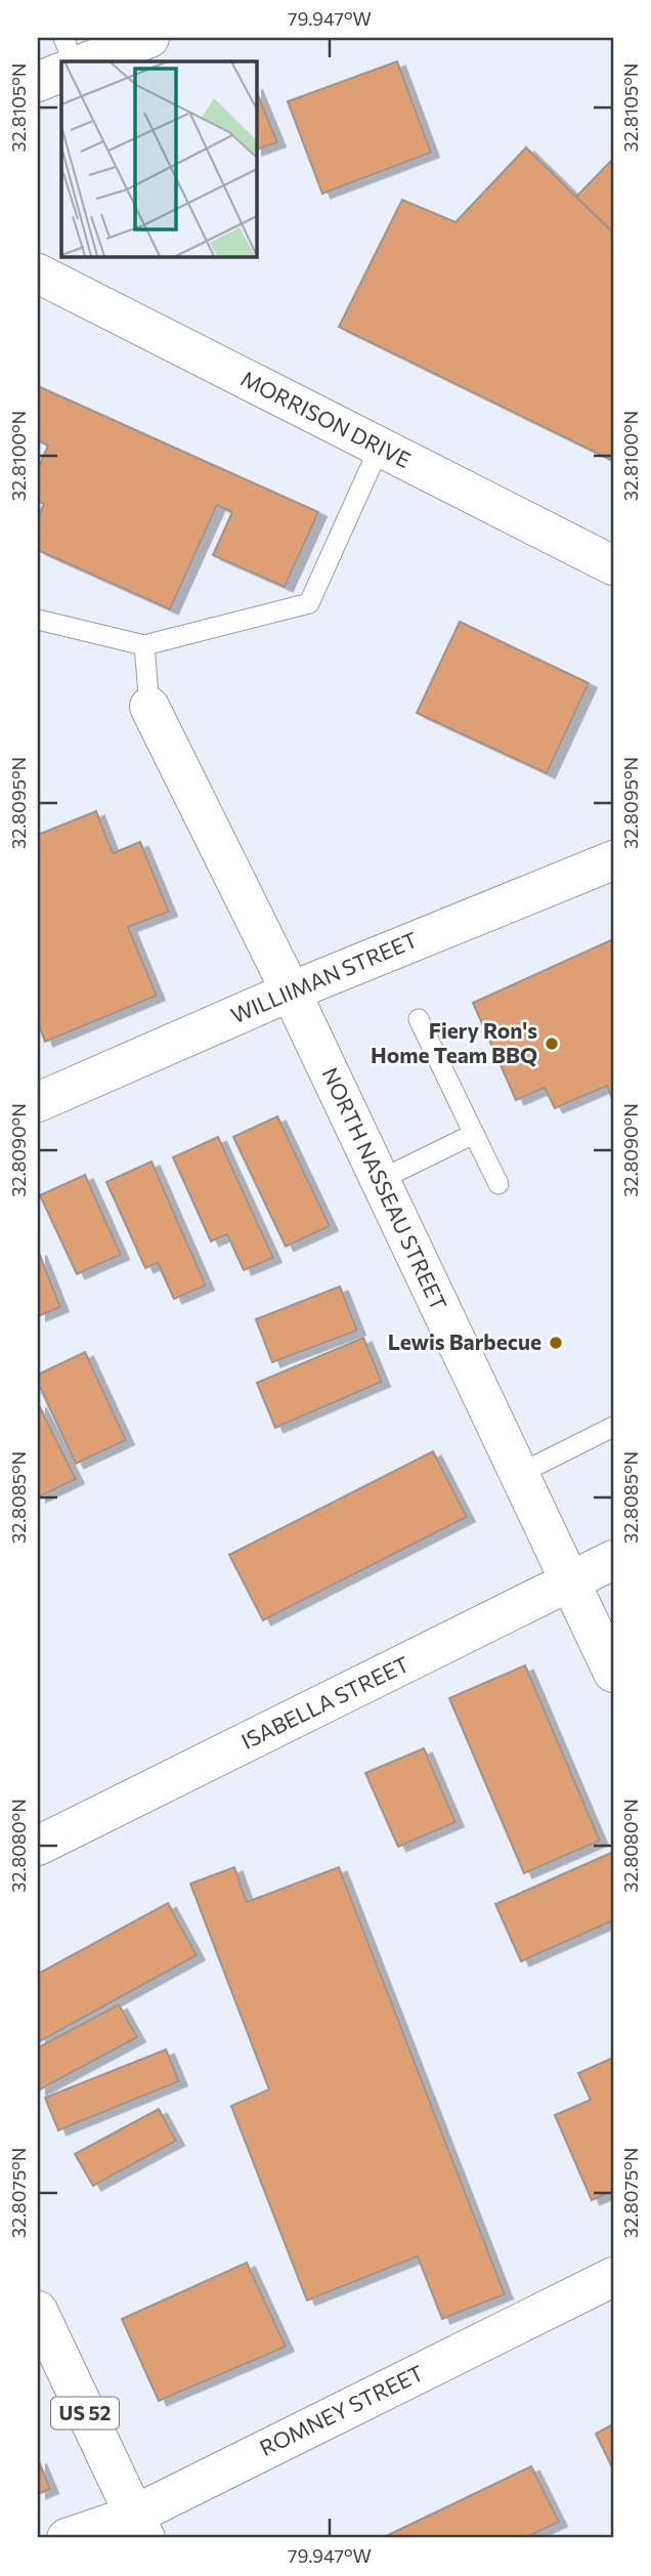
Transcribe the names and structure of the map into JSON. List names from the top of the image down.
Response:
{
  "streets": {
    "street": [
      "MORRISON DRIVE",
      "WILLIIMAN STREET",
      "NORTH NASSEAU STREET",
      "ISABELLA STREET",
      "ROMNEY STREET",
      "US 52"
    ]
  },
  "crossings": [
    ["WILLIIMAN STREET", "NORTH NASSEAU STREET"],
    ["NORTH NASSEAU STREET", "ISABELLA STREET"],
    ["ROMNEY STREET", "US 52"]
  ],
  "places": ["Fiery Ron's Home Team BBQ", "Lewis Barbecue"],
  "coordinates": [
    "79.947°W",
    "32.8105°N",
    "32.8100°N",
    "32.8095°N",
    "32.8090°N",
    "32.8085°N",
    "32.8080°N",
    "32.8075°N"
  ]
}
